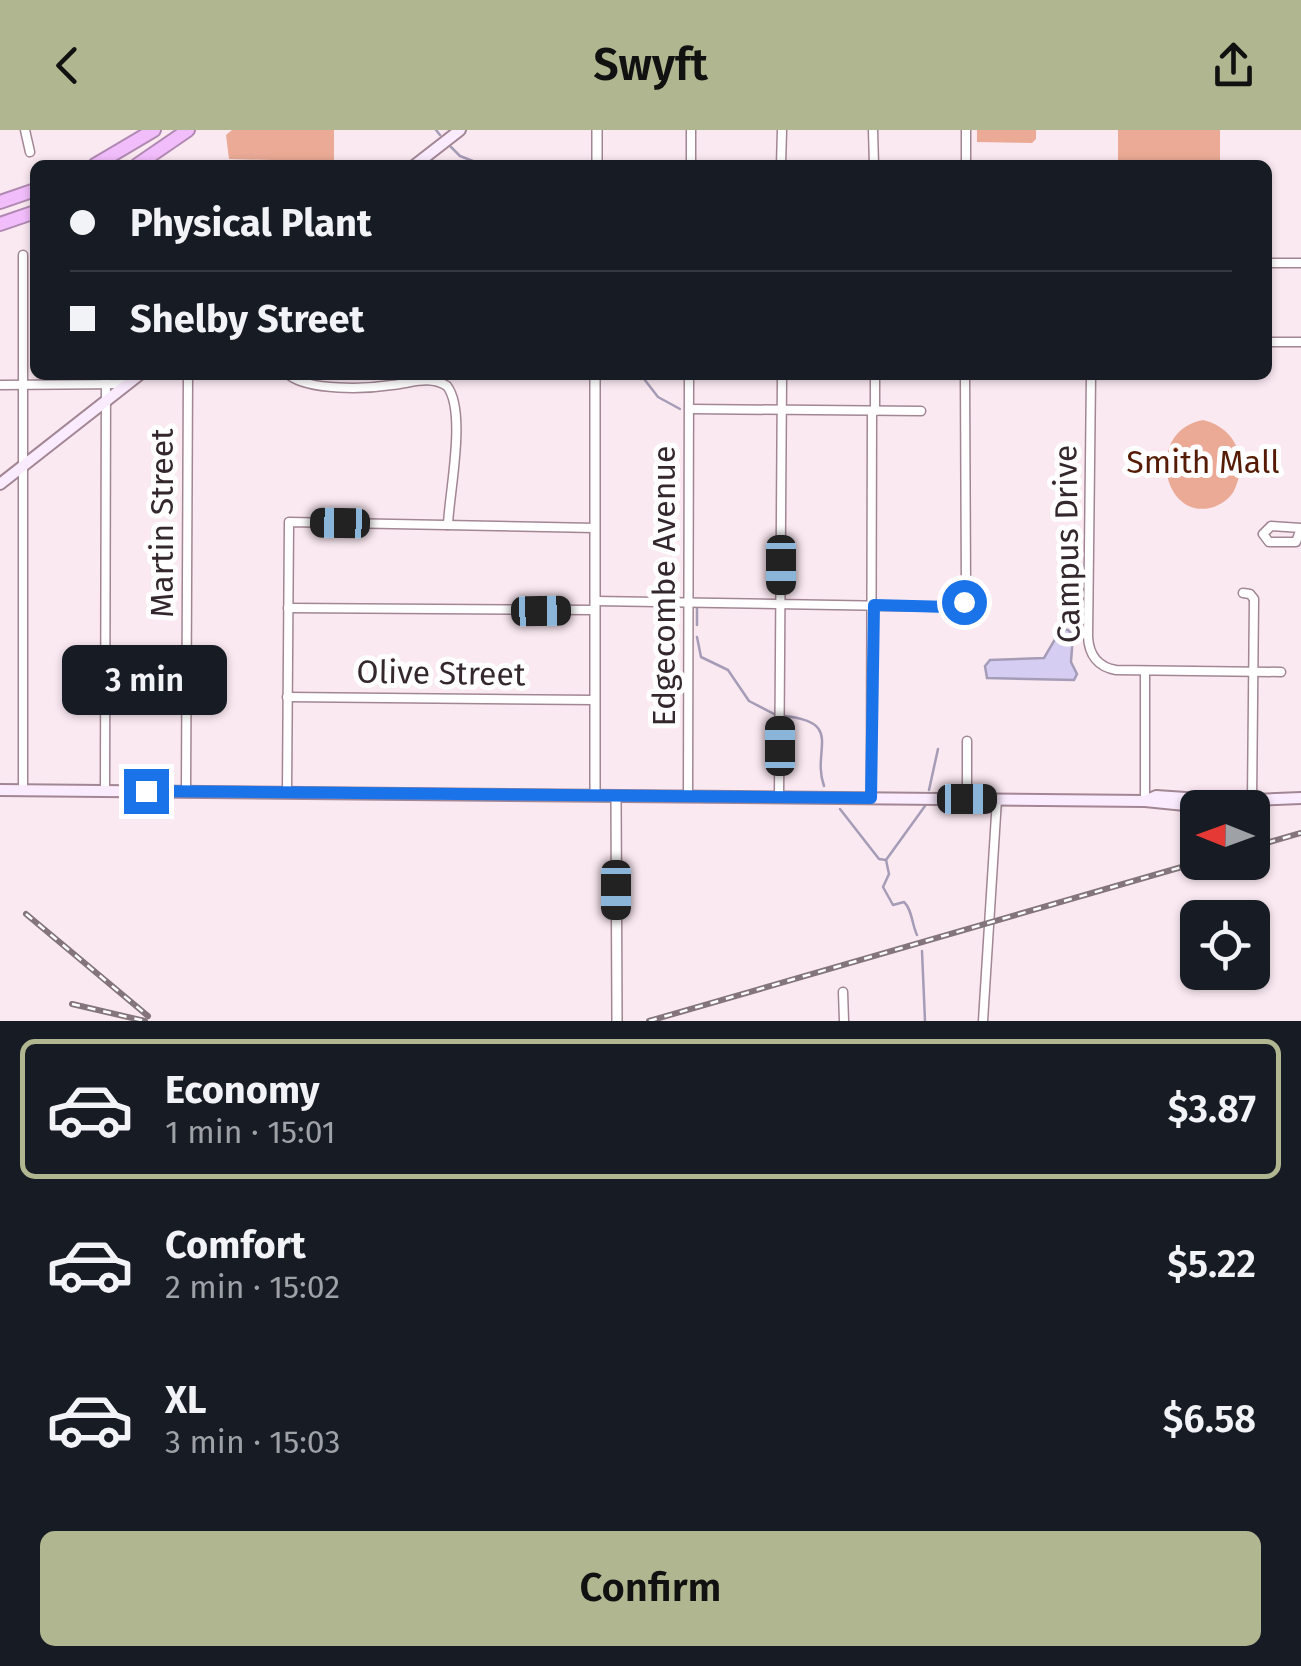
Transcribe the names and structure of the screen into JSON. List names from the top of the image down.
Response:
{
  "streets": {
    "street": [
      "Martin Street",
      "Campus Drive",
      "Edgecombe Avenue",
      "Olive Street"
    ]
  },
  "parks": ["Smith Mall"],
  "north": "left",
  "page": {
    "header": "Swyft",
    "banner": ["Physical Plant", "Shelby Street"],
    "bubble": "3 min",
    "list": [
      {
        "name": "Economy",
        "note": "1 min · 15:01",
        "value": "$3.87"
      },
      {
        "name": "Comfort",
        "note": "2 min · 15:02",
        "value": "$5.22"
      },
      {
        "name": "XL",
        "note": "3 min · 15:03",
        "value": "$6.58"
      }
    ],
    "buttons": "Confirm"
  }
}
